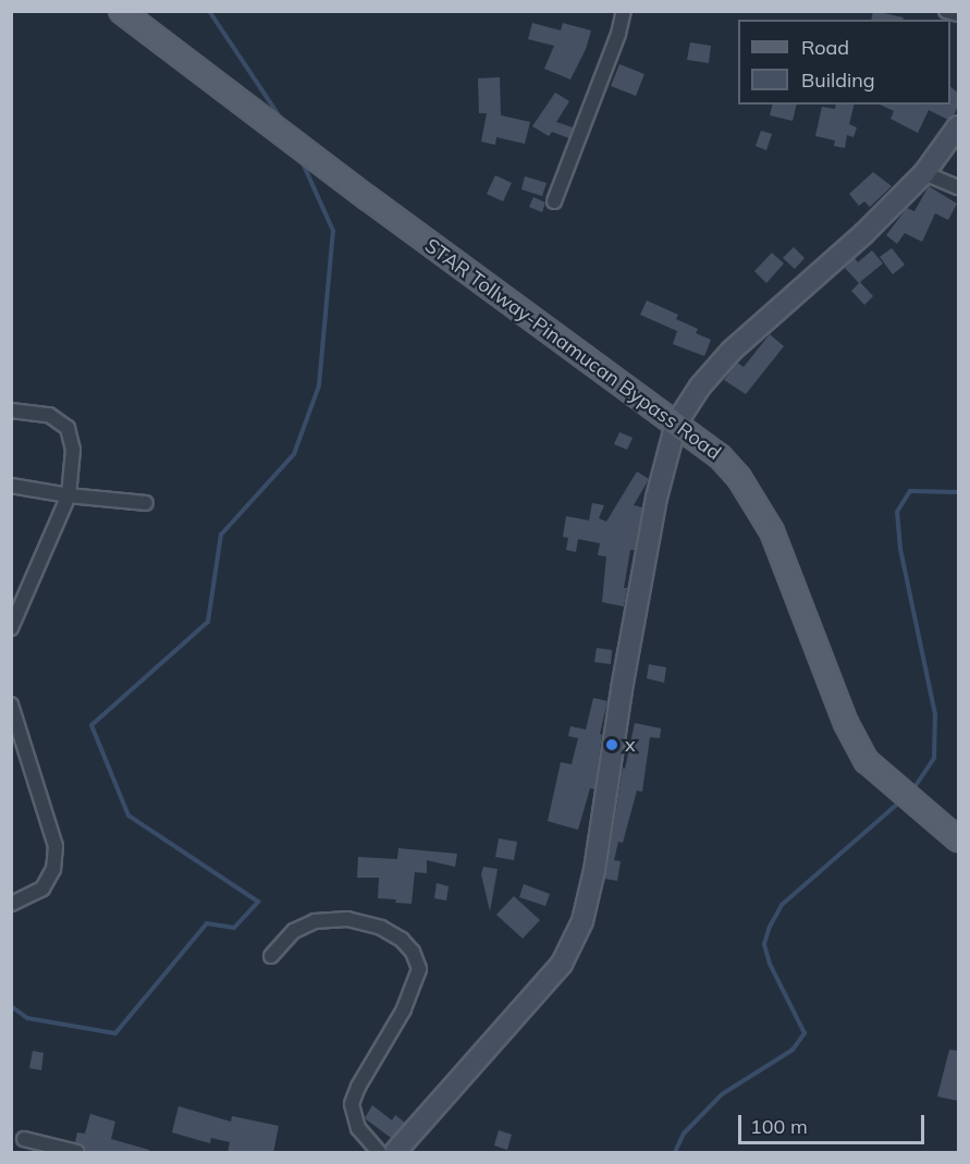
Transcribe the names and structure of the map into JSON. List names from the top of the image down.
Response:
{
  "streets": {
    "main road": ["STAR Tollway-Pinamucan Bypass Road"]
  },
  "places": ["x"],
  "legend": ["Road", "Building"],
  "scale_bar": "100 m"
}
